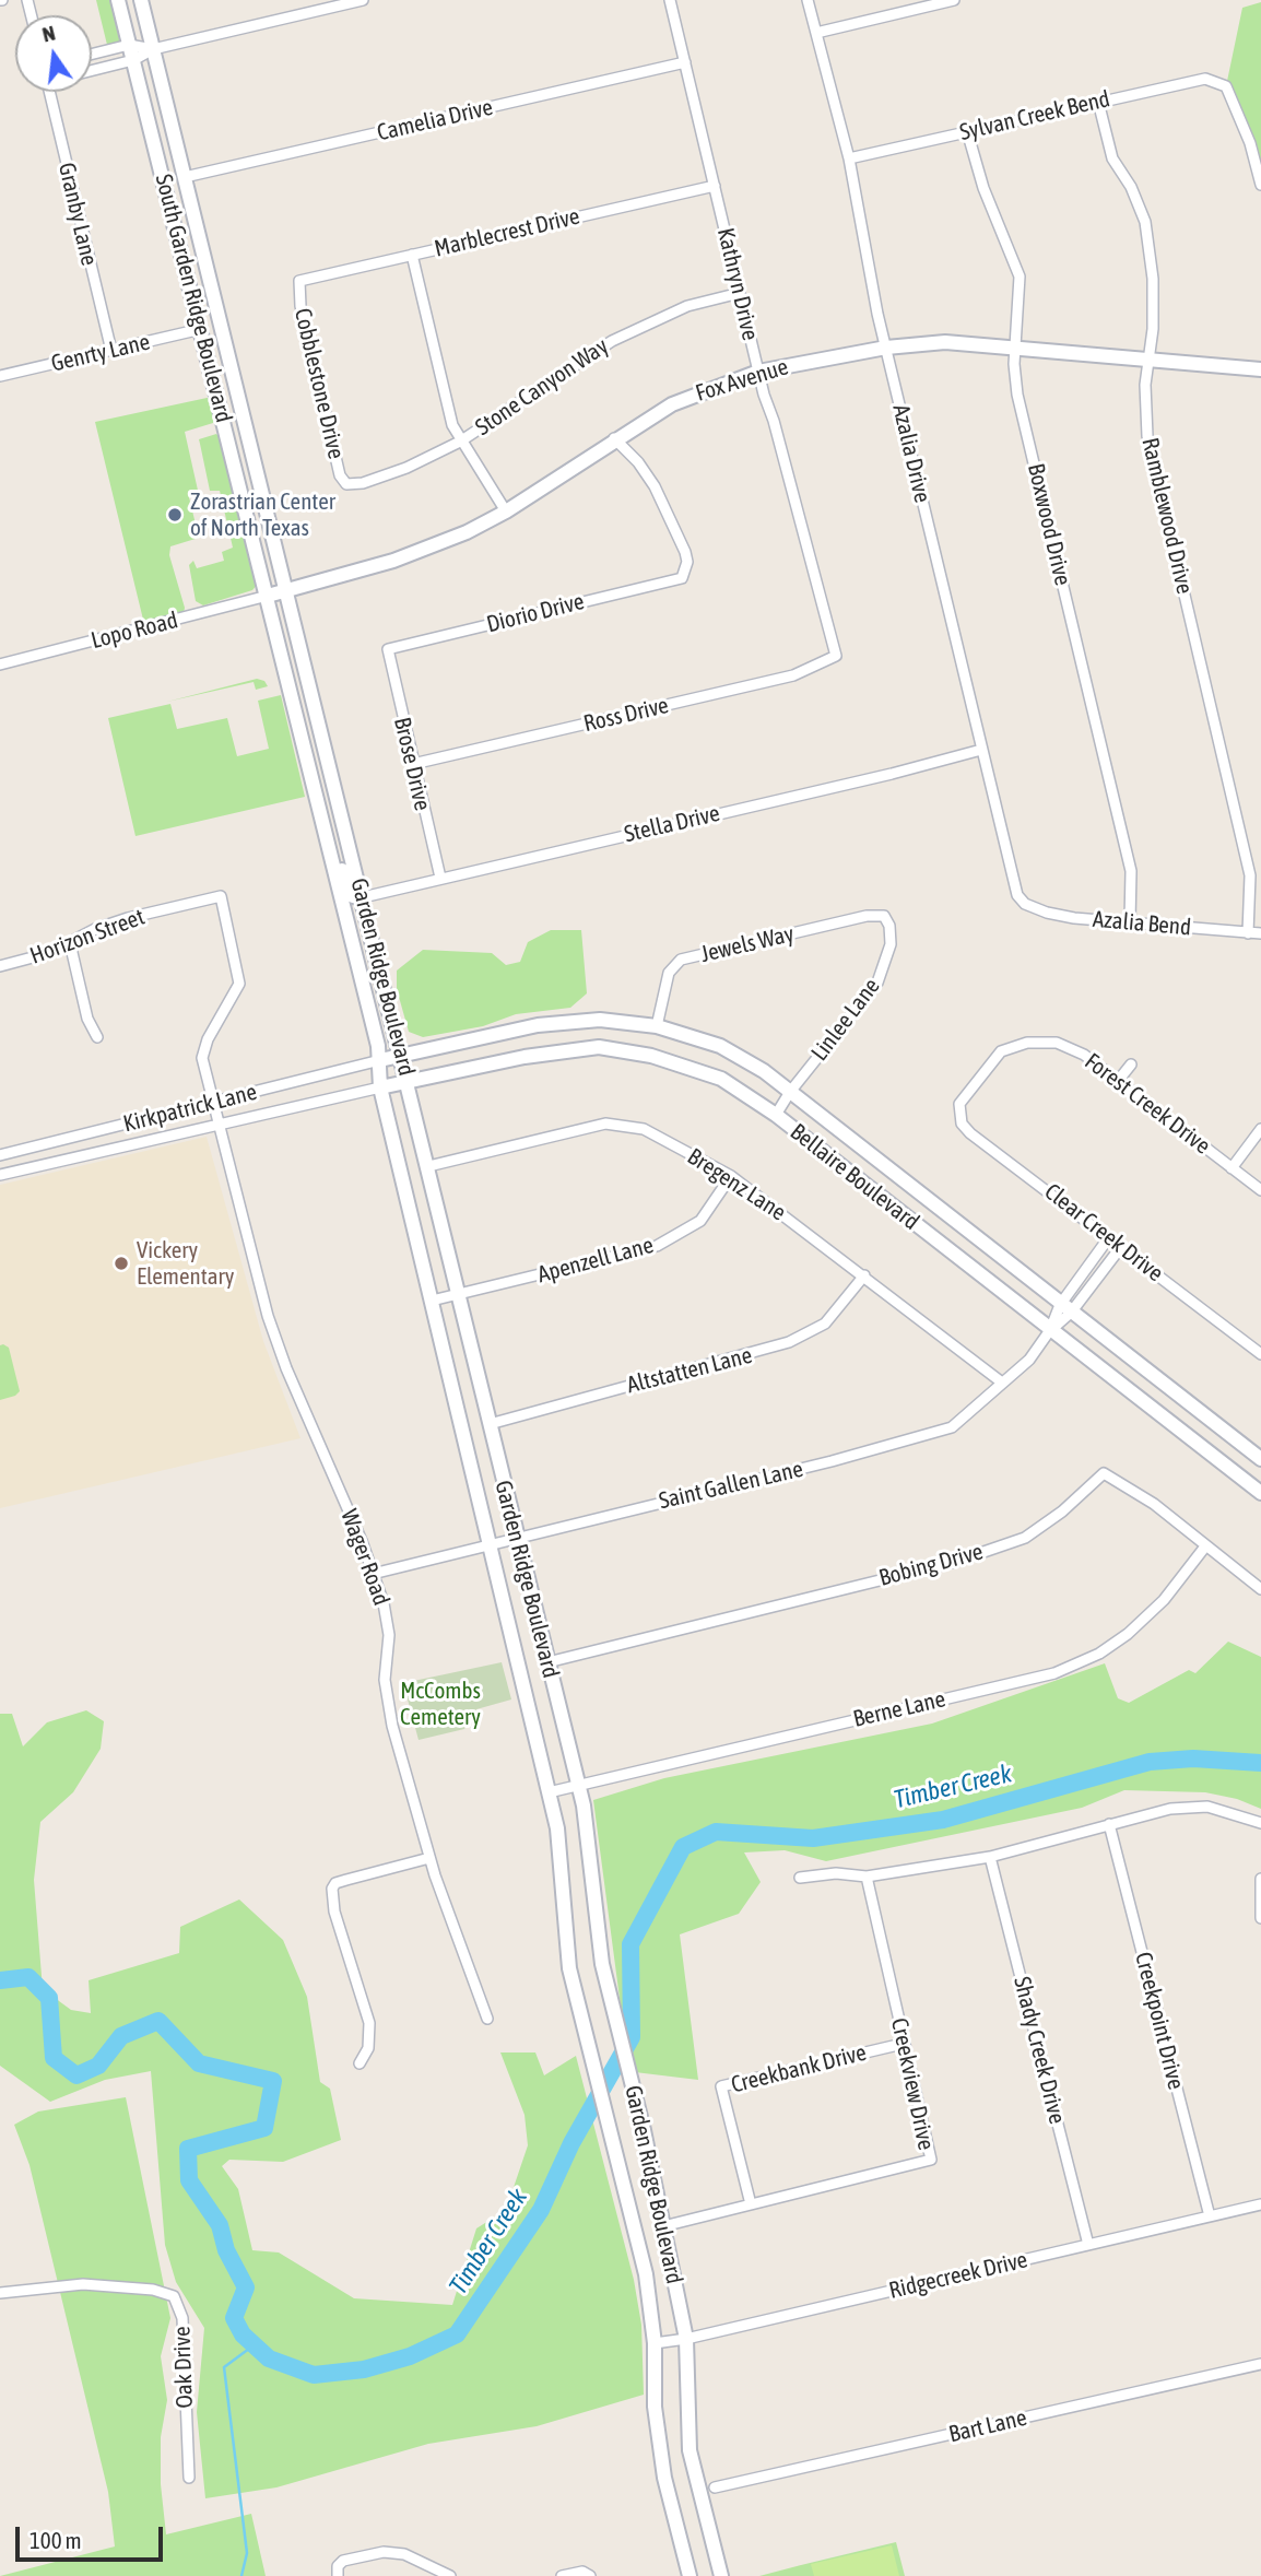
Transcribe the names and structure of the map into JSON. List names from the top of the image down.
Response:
{
  "streets": {
    "main road": [
      "South Garden Ridge Boulevard",
      "Fox Avenue",
      "Garden Ridge Boulevard",
      "Bellaire Boulevard"
    ],
    "street": [
      "Sylvan Creek Bend",
      "Camelia Drive",
      "Granby Lane",
      "Marblecrest Drive",
      "Kathryn Drive",
      "Genrty Lane",
      "Cobblestone Drive",
      "Stone Canyon Way",
      "Azalia Drive",
      "Ramblewood Drive",
      "Boxwood Drive",
      "Diorio Drive",
      "Lopo Road",
      "Ross Drive",
      "Brose Drive",
      "Stella Drive",
      "Azalia Bend",
      "Horizon Street",
      "Jewels Way",
      "Linlee Lane",
      "Forest Creek Drive",
      "Kirkpatrick Lane",
      "Bregenz Lane",
      "Clear Creek Drive",
      "Apenzell Lane",
      "Altstatten Lane",
      "Saint Gallen Lane",
      "Wager Road",
      "Bobing Drive",
      "Berne Lane",
      "Creekpoint Drive",
      "Shady Creek Drive",
      "Creekbank Drive",
      "Creekview Drive",
      "Ridgecreek Drive",
      "Oak Drive",
      "Bart Lane"
    ]
  },
  "crossings": [
    ["Sylvan Creek Bend", "Azalia Drive"],
    ["Sylvan Creek Bend", "Ramblewood Drive"],
    ["Sylvan Creek Bend", "Boxwood Drive"],
    ["Camelia Drive", "Kathryn Drive"],
    ["Camelia Drive", "South Garden Ridge Boulevard"],
    ["Granby Lane", "Genrty Lane"],
    ["Marblecrest Drive", "Kathryn Drive"],
    ["Marblecrest Drive", "Cobblestone Drive"],
    ["Kathryn Drive", "Fox Avenue"],
    ["Kathryn Drive", "Stone Canyon Way"],
    ["Kathryn Drive", "Ross Drive"],
    ["South Garden Ridge Boulevard", "Genrty Lane"],
    ["South Garden Ridge Boulevard", "Fox Avenue"],
    ["South Garden Ridge Boulevard", "Lopo Road"],
    ["South Garden Ridge Boulevard", "Garden Ridge Boulevard"],
    ["Fox Avenue", "Azalia Drive"],
    ["Fox Avenue", "Ramblewood Drive"],
    ["Fox Avenue", "Boxwood Drive"],
    ["Fox Avenue", "Diorio Drive"],
    ["Fox Avenue", "Lopo Road"],
    ["Fox Avenue", "Garden Ridge Boulevard"],
    ["Cobblestone Drive", "Stone Canyon Way"],
    ["Azalia Drive", "Stella Drive"],
    ["Azalia Drive", "Azalia Bend"],
    ["Ramblewood Drive", "Azalia Bend"],
    ["Boxwood Drive", "Azalia Bend"],
    ["Diorio Drive", "Brose Drive"],
    ["Lopo Road", "Garden Ridge Boulevard"],
    ["Ross Drive", "Brose Drive"],
    ["Brose Drive", "Stella Drive"],
    ["Stella Drive", "Garden Ridge Boulevard"],
    ["Horizon Street", "Wager Road"],
    ["Jewels Way", "Linlee Lane"],
    ["Jewels Way", "Bellaire Boulevard"],
    ["Garden Ridge Boulevard", "Kirkpatrick Lane"],
    ["Garden Ridge Boulevard", "Bellaire Boulevard"],
    ["Garden Ridge Boulevard", "Bregenz Lane"],
    ["Garden Ridge Boulevard", "Apenzell Lane"],
    ["Garden Ridge Boulevard", "Altstatten Lane"],
    ["Garden Ridge Boulevard", "Saint Gallen Lane"],
    ["Garden Ridge Boulevard", "Bobing Drive"],
    ["Garden Ridge Boulevard", "Berne Lane"],
    ["Garden Ridge Boulevard", "Creekview Drive"],
    ["Garden Ridge Boulevard", "Ridgecreek Drive"],
    ["Linlee Lane", "Bellaire Boulevard"],
    ["Forest Creek Drive", "Clear Creek Drive"],
    ["Kirkpatrick Lane", "Bellaire Boulevard"],
    ["Kirkpatrick Lane", "Wager Road"],
    ["Bellaire Boulevard", "Saint Gallen Lane"],
    ["Bregenz Lane", "Apenzell Lane"],
    ["Bregenz Lane", "Altstatten Lane"],
    ["Bregenz Lane", "Saint Gallen Lane"],
    ["Saint Gallen Lane", "Wager Road"],
    ["Bobing Drive", "Berne Lane"],
    ["Creekpoint Drive", "Ridgecreek Drive"],
    ["Shady Creek Drive", "Ridgecreek Drive"],
    ["Creekbank Drive", "Creekview Drive"]
  ],
  "water": ["Timber Creek"],
  "parks": ["McCombs Cemetery"],
  "places": ["Zorastrian Center of North Texas", "Vickery Elementary"],
  "scale_bar": "100 m",
  "north": "top"
}
